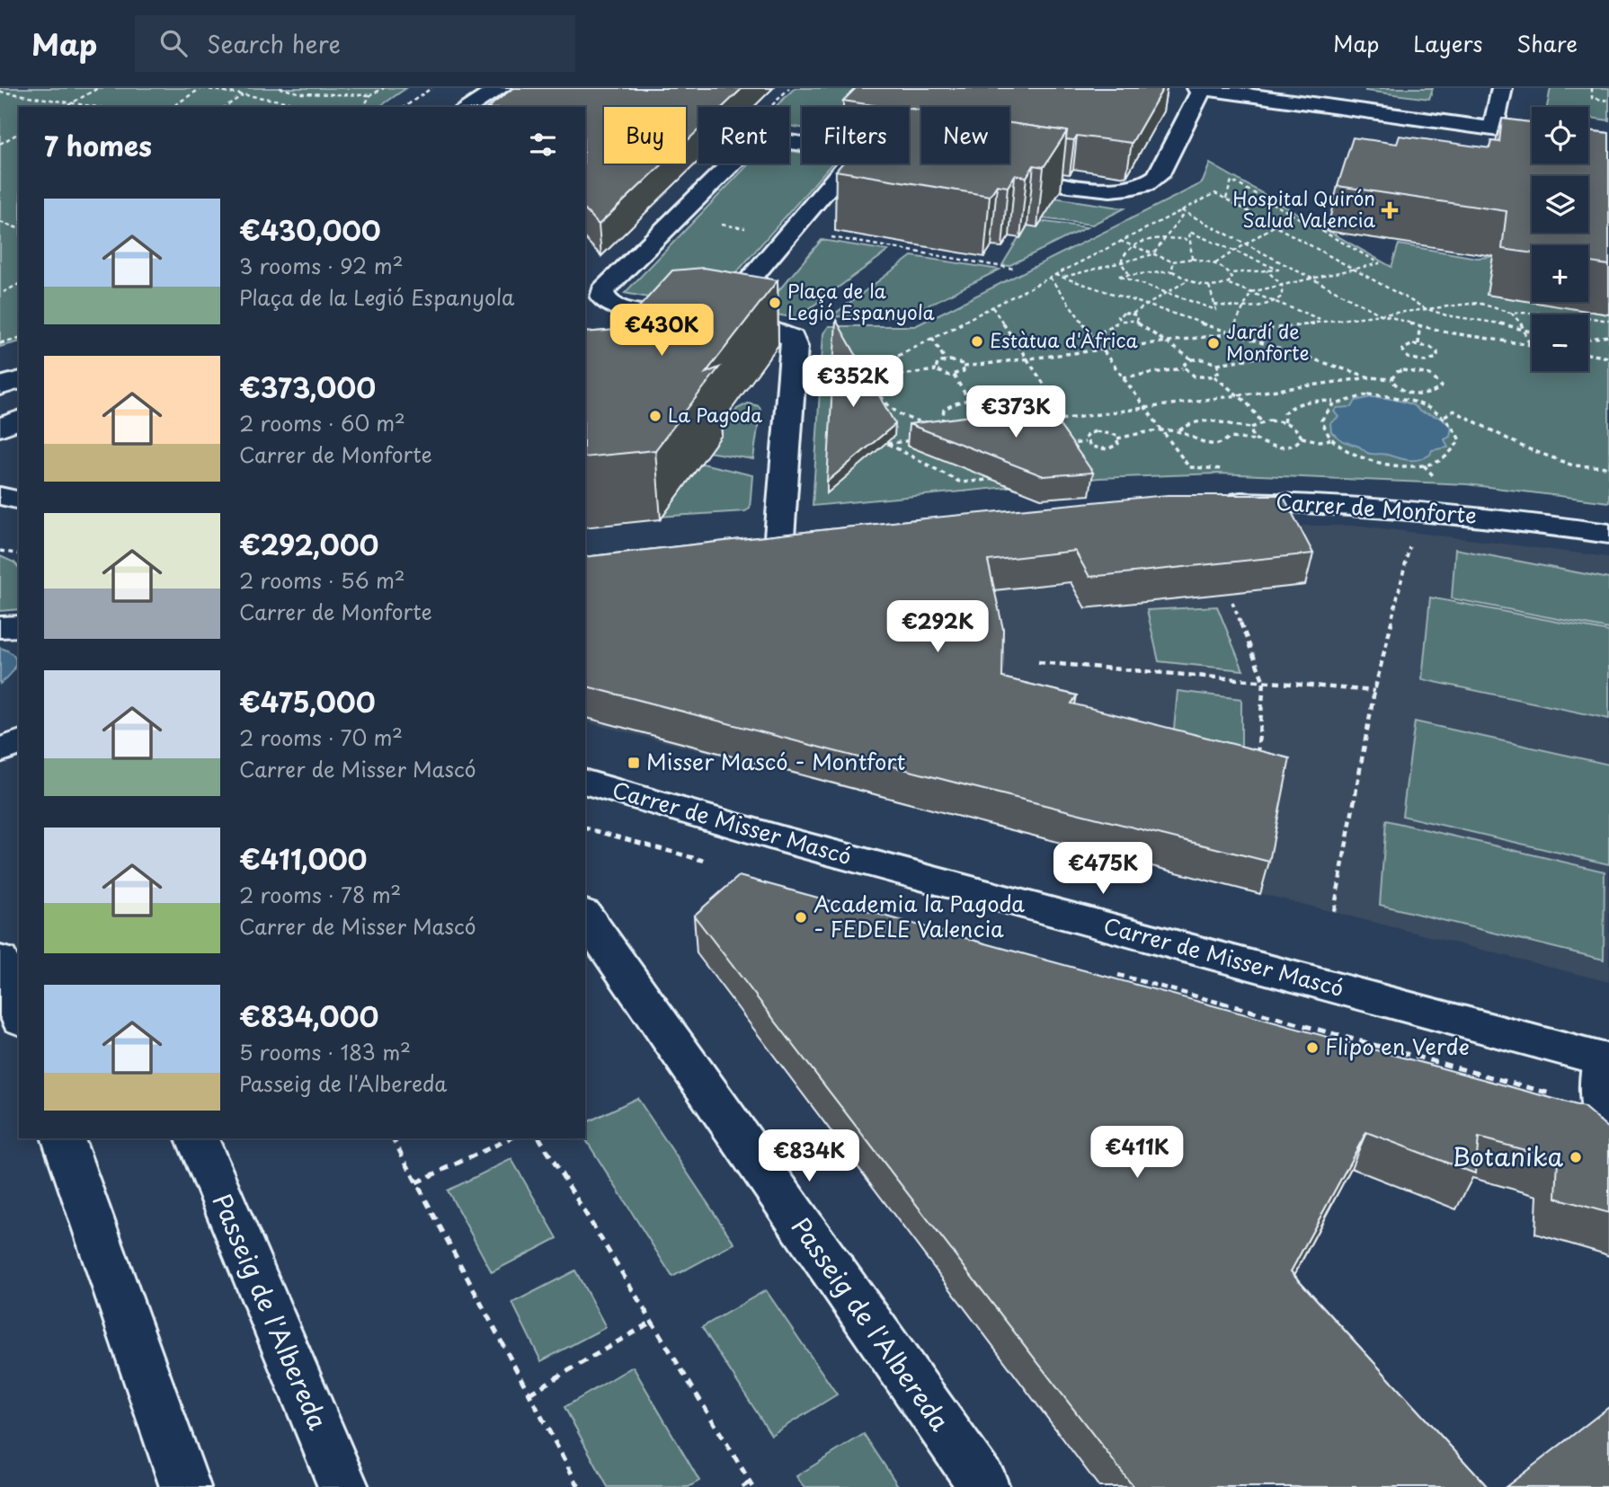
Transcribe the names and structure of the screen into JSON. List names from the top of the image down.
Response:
{
  "streets": {
    "street": ["Carrer de Monforte", "Carrer de Misser Mascó", "Passeig de l'Albereda"]
  },
  "places": {
    "health": ["Hospital Quirón Salud Valencia"],
    "other": [
      "Plaça de la Legió Espanyola",
      "Estàtua d'Àfrica",
      "Jardí de Monforte",
      "La Pagoda",
      "Academia la Pagoda - FEDELE Valencia",
      "Flipo en Verde",
      "Botanika"
    ],
    "transit": ["Misser Mascó - Montfort"]
  },
  "page": {
    "header": "Map",
    "search": "Search here",
    "nav": ["Map", "Layers", "Share"],
    "map_buttons": ["+", "−"],
    "chip": [
      "Buy",
      "Rent",
      "Filters",
      "New"
    ],
    "heading": "7 homes",
    "list": [
      {
        "name": "€430,000",
        "note": "3 rooms · 92 m² · Plaça de la Legió Espanyola"
      },
      {
        "name": "€373,000",
        "note": "2 rooms · 60 m² · Carrer de Monforte"
      },
      {
        "name": "€292,000",
        "note": "2 rooms · 56 m² · Carrer de Monforte"
      },
      {
        "name": "€475,000",
        "note": "2 rooms · 70 m² · Carrer de Misser Mascó"
      },
      {
        "name": "€411,000",
        "note": "2 rooms · 78 m² · Carrer de Misser Mascó"
      },
      {
        "name": "€834,000",
        "note": "5 rooms · 183 m² · Passeig de l'Albereda"
      }
    ],
    "price": [
      "€430K",
      "€352K",
      "€373K",
      "€292K",
      "€475K",
      "€411K",
      "€834K"
    ]
  }
}
